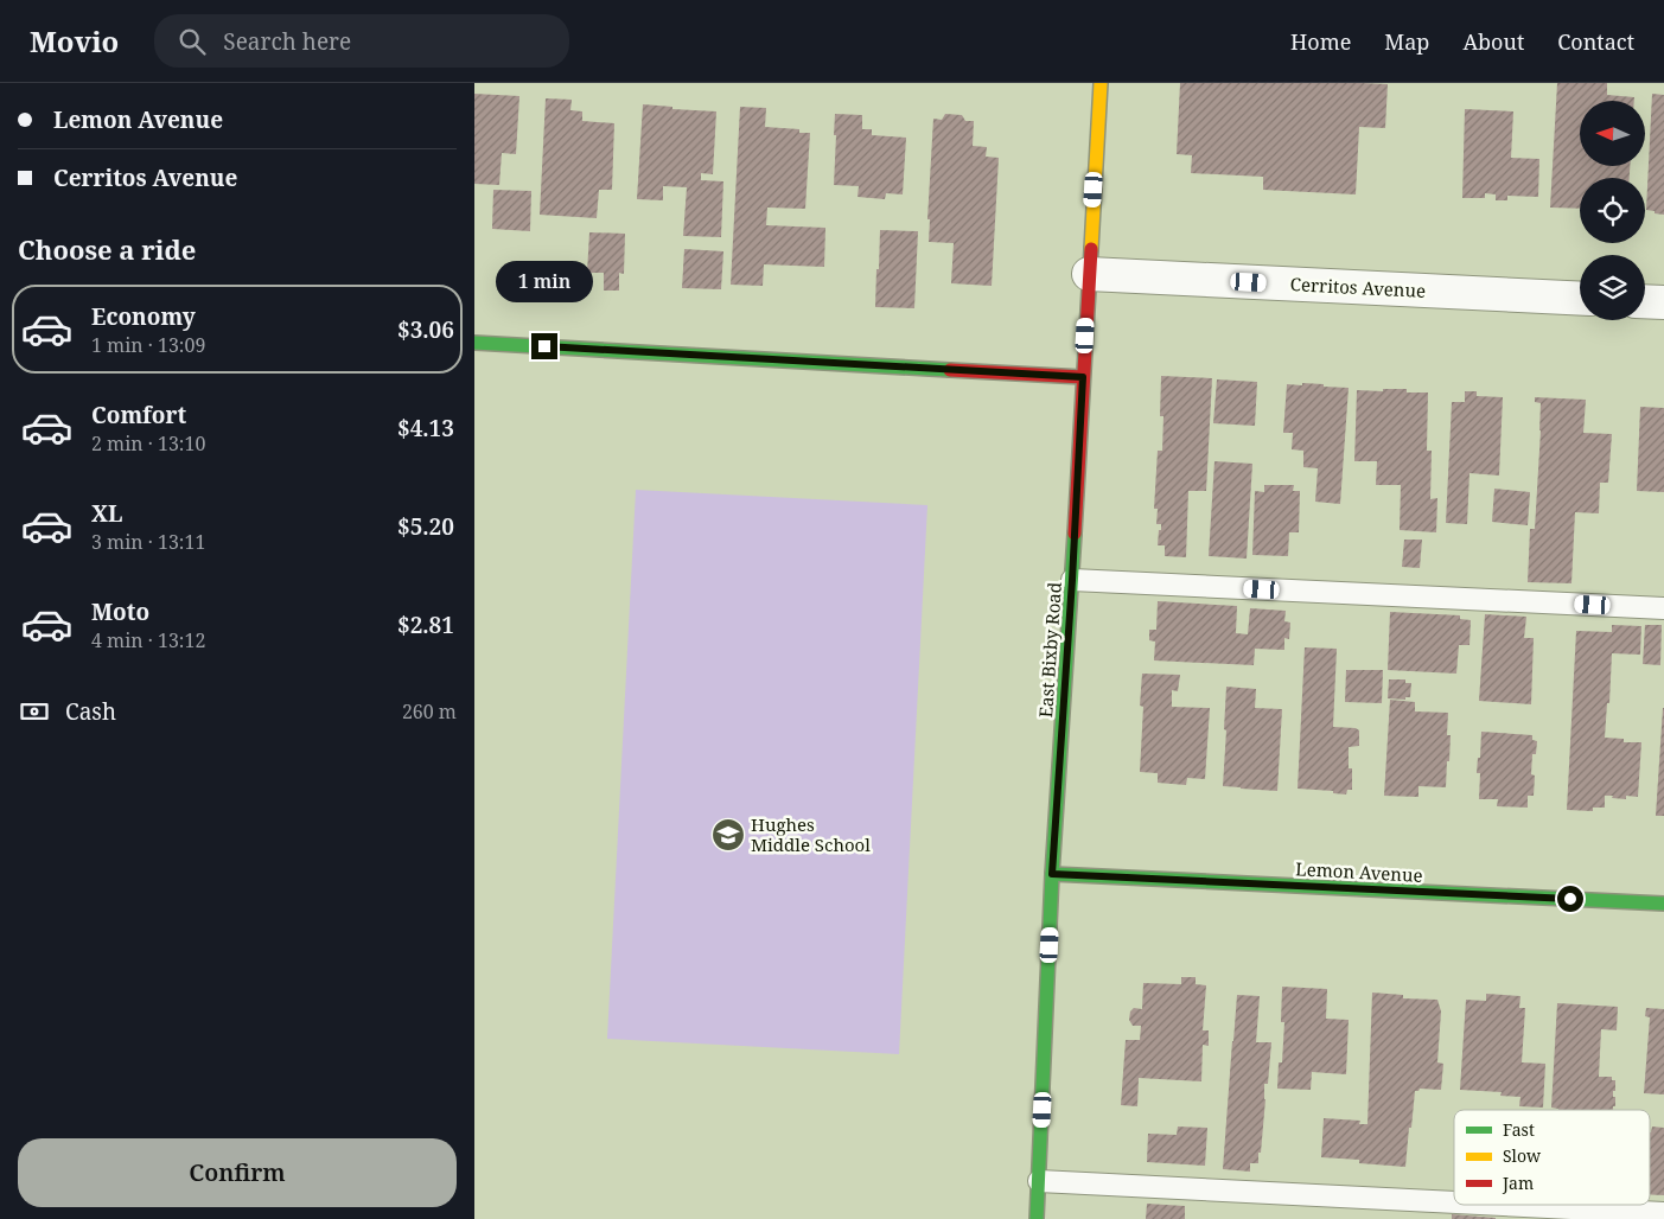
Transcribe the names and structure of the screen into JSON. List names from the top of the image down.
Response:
{
  "streets": {
    "street": ["Cerritos Avenue", "East Bixby Road", "Lemon Avenue"]
  },
  "crossings": [
    ["Cerritos Avenue", "East Bixby Road"],
    ["East Bixby Road", "Lemon Avenue"]
  ],
  "places": {
    "school or university": ["Hughes Middle School"]
  },
  "legend": ["Fast", "Slow", "Jam"],
  "north": "left",
  "page": {
    "header": "Movio",
    "search": "Search here",
    "nav": [
      "Home",
      "Map",
      "About",
      "Contact"
    ],
    "banner": ["Lemon Avenue", "Cerritos Avenue"],
    "heading": "Choose a ride",
    "bubble": "1 min",
    "list": [
      {
        "name": "Economy",
        "note": "1 min · 13:09",
        "value": "$3.06"
      },
      {
        "name": "Comfort",
        "note": "2 min · 13:10",
        "value": "$4.13"
      },
      {
        "name": "XL",
        "note": "3 min · 13:11",
        "value": "$5.20"
      },
      {
        "name": "Moto",
        "note": "4 min · 13:12",
        "value": "$2.81"
      }
    ],
    "pay": ["Cash", "260 m"],
    "buttons": "Confirm"
  }
}
